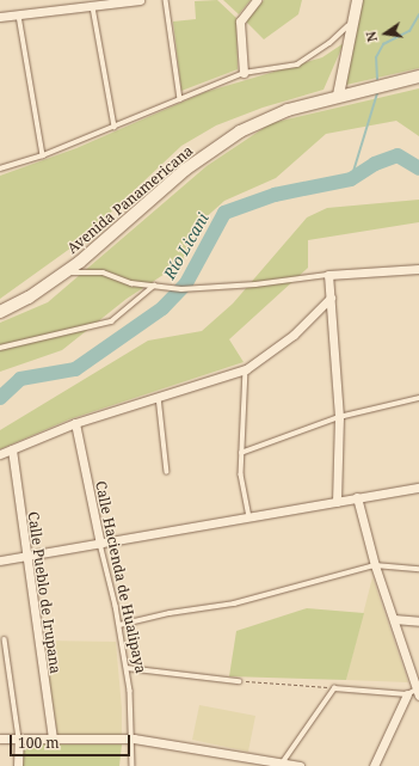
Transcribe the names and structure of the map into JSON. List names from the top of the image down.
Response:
{
  "streets": {
    "main road": ["Avenida Panamericana"],
    "street": ["Calle Hacienda de Hualipaya", "Calle Pueblo de Irupana"]
  },
  "water": ["Río Licani"],
  "scale_bar": "100 m",
  "north": "left"
}
